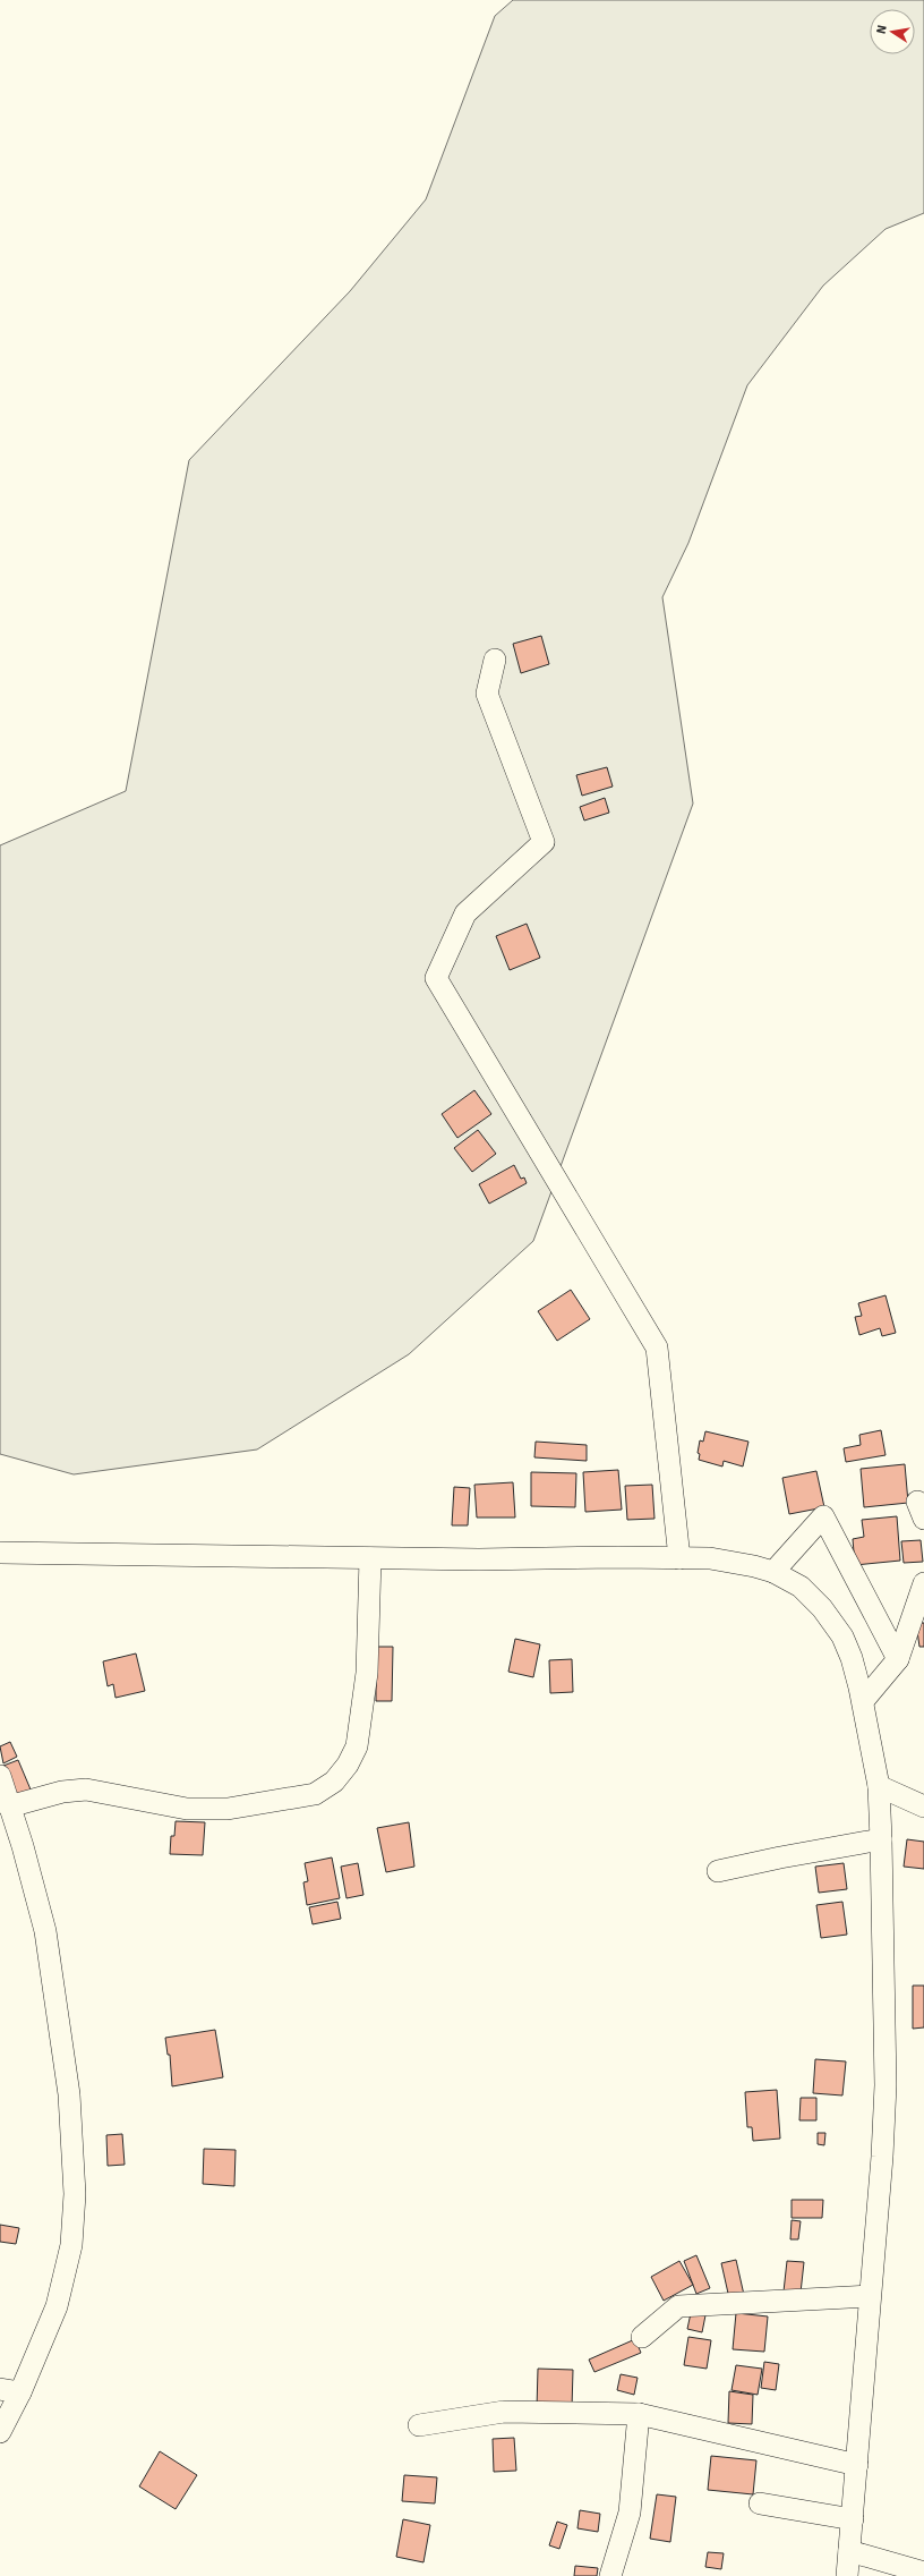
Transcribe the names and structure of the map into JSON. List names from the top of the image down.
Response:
{
  "north": "left"
}
